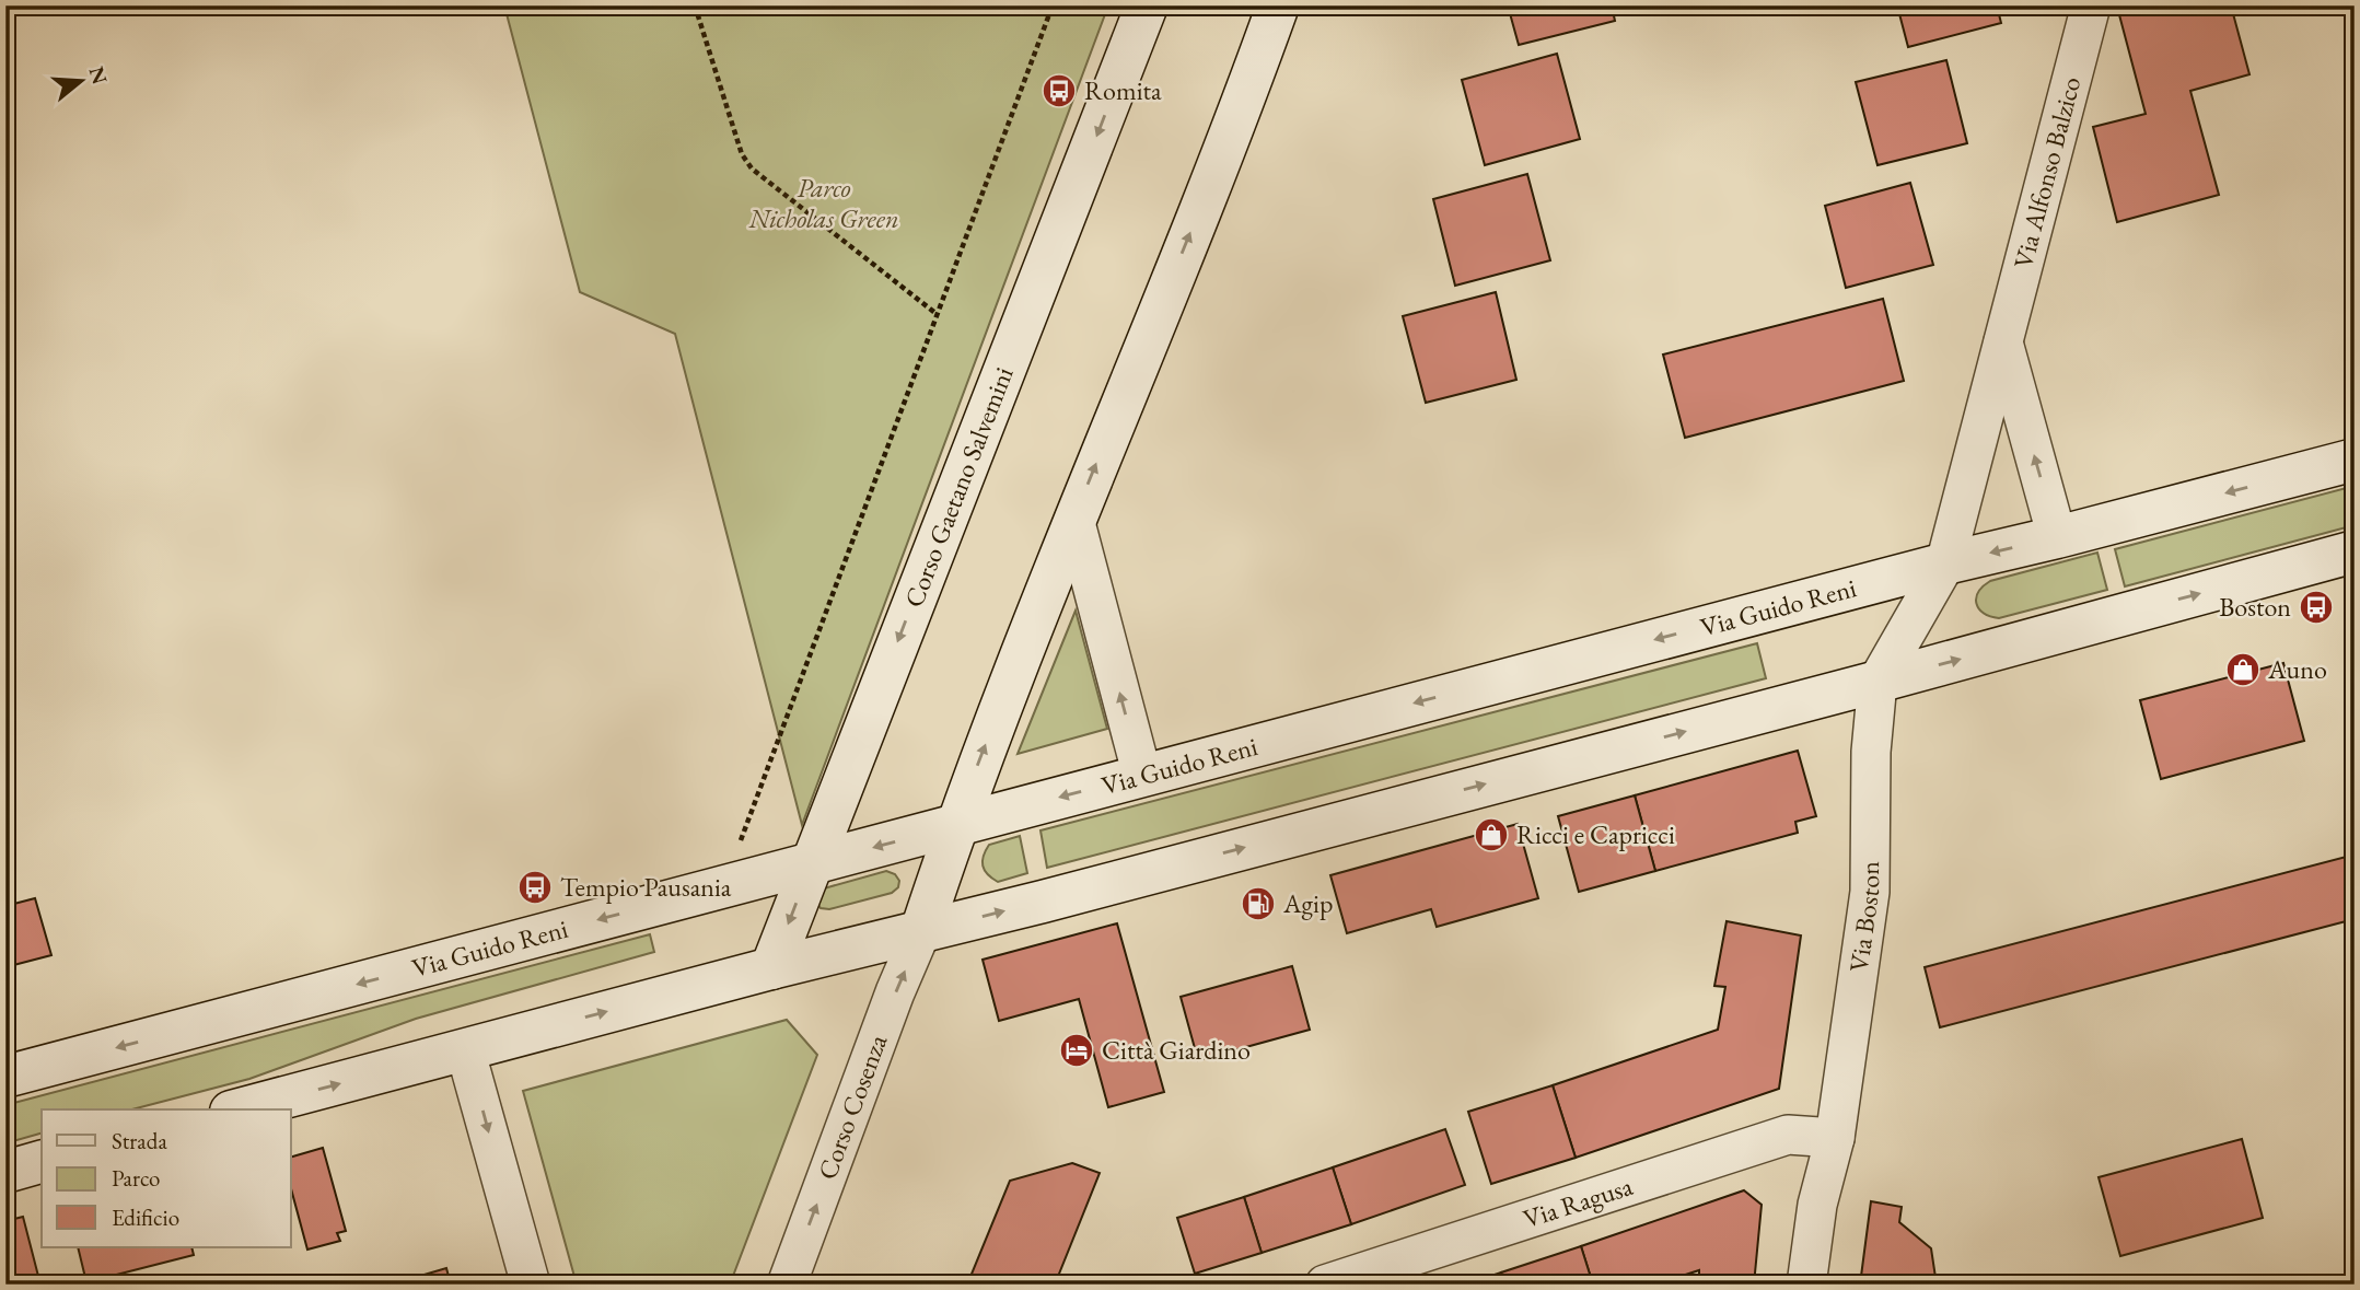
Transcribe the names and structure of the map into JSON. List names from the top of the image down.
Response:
{
  "streets": {
    "main road": ["Corso Gaetano Salvemini", "Via Guido Reni"],
    "street": [
      "Via Alfonso Balzico",
      "Via Boston",
      "Corso Cosenza",
      "Via Ragusa"
    ]
  },
  "crossings": [
    ["Via Alfonso Balzico", "Via Guido Reni"],
    ["Via Alfonso Balzico", "Via Boston"],
    ["Corso Gaetano Salvemini", "Via Guido Reni"],
    ["Via Guido Reni", "Via Boston"],
    ["Via Boston", "Via Ragusa"]
  ],
  "one_way": ["Corso Cosenza"],
  "parks": ["Parco Nicholas Green"],
  "places": {
    "bus stop": ["Romita", "Boston", "Tempio Pausania"],
    "shop": ["Auno", "Ricci e Capricci"],
    "fuel station": ["Agip"],
    "hotel": ["Città Giardino"]
  },
  "legend": ["Strada", "Parco", "Edificio"],
  "north": "right"
}
